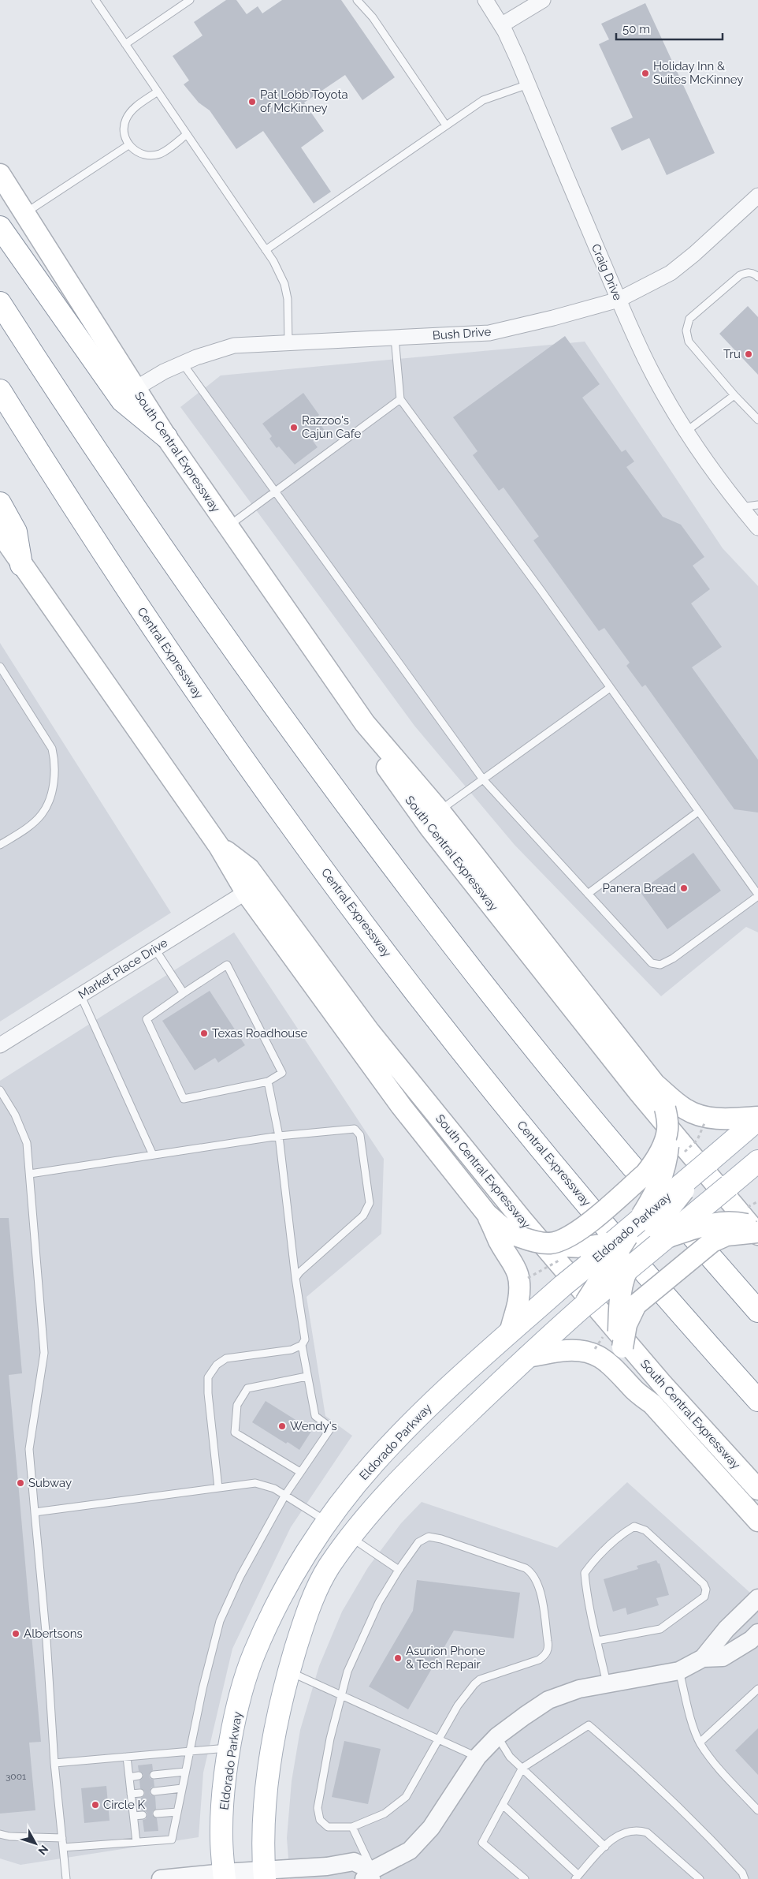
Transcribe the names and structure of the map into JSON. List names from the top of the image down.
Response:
{
  "streets": {
    "main road": ["South Central Expressway", "Central Expressway", "Eldorado Parkway"],
    "street": ["Craig Drive", "Bush Drive", "Market Place Drive"]
  },
  "crossings": [
    ["Craig Drive", "Bush Drive"],
    ["Bush Drive", "South Central Expressway"],
    ["South Central Expressway", "Market Place Drive"]
  ],
  "places": [
    "Holiday Inn & Suites McKinney",
    "Pat Lobb Toyota of McKinney",
    "Tru",
    "Razzoo's Cajun Cafe",
    "Panera Bread",
    "Texas Roadhouse",
    "Wendy's",
    "Subway",
    "Albertsons",
    "Asurion Phone & Tech Repair",
    "Circle K"
  ],
  "house_numbers": ["3001"],
  "scale_bar": "50 m",
  "north": "bottom right"
}
